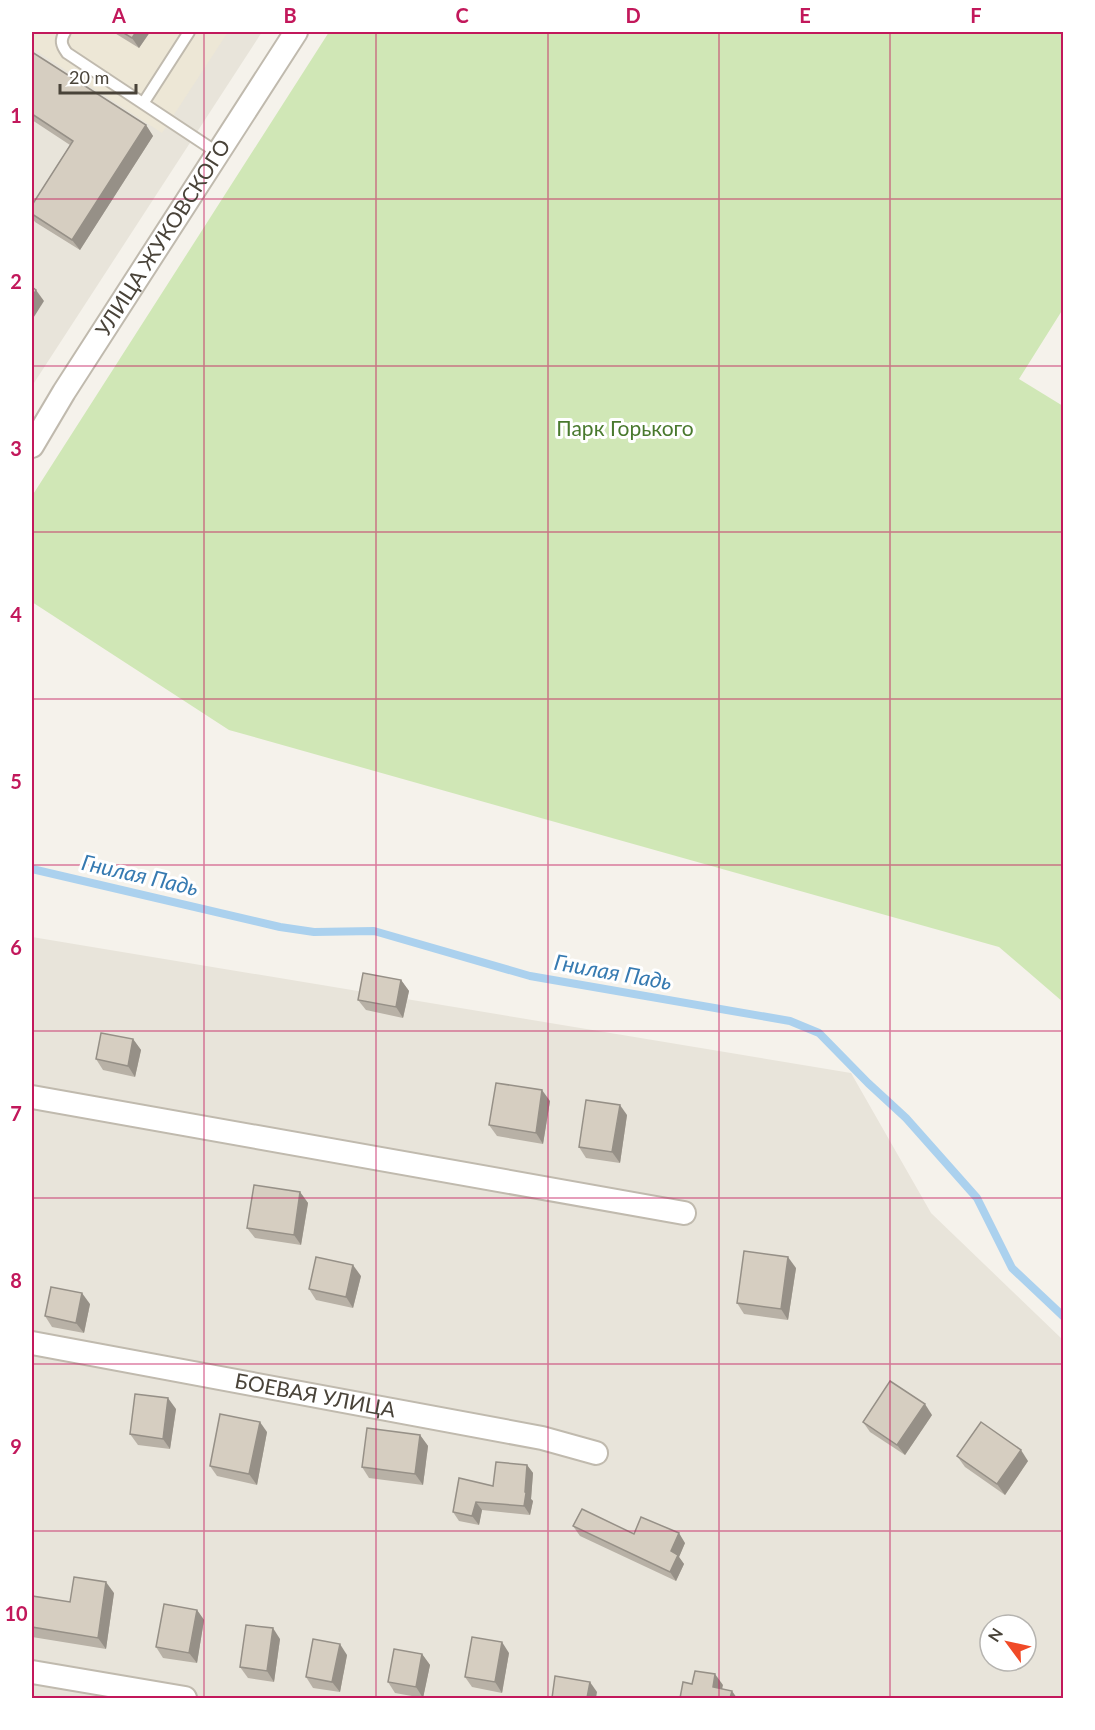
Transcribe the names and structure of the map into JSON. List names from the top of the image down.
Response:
{
  "streets": {
    "street": ["УЛИЦА ЖУКОВСКОГО", "БОЕВАЯ УЛИЦА"]
  },
  "water": ["Гнилая Падь"],
  "parks": ["Парк Горького"],
  "scale_bar": "20 m",
  "north": "top left",
  "grid": {
    "columns": [
      "A",
      "B",
      "C",
      "D",
      "E",
      "F"
    ],
    "rows": [
      "1",
      "2",
      "3",
      "4",
      "5",
      "6",
      "7",
      "8",
      "9",
      "10"
    ]
  }
}
